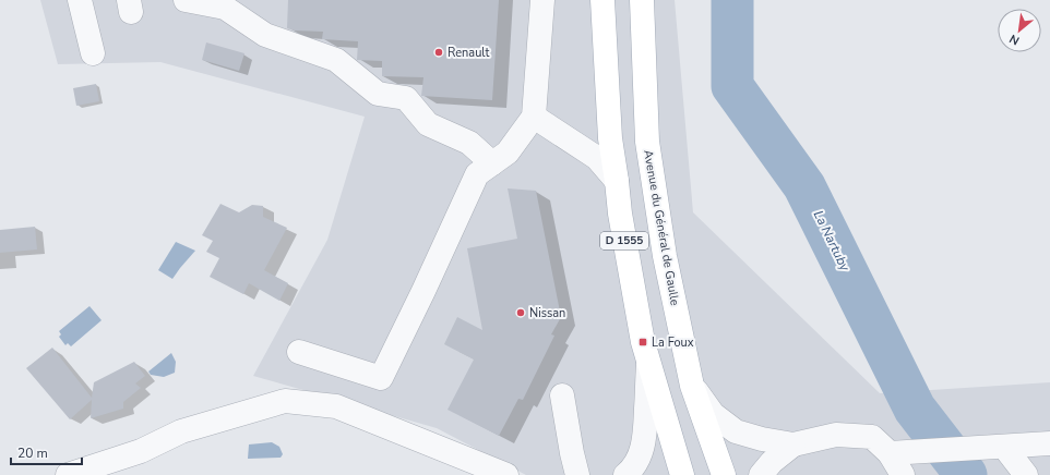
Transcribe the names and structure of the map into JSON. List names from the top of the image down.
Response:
{
  "streets": {
    "main road": ["Avenue du Général de Gaulle", "D 1555"]
  },
  "water": ["La Nartuby"],
  "places": {
    "other": ["Renault", "Nissan"],
    "transit": ["La Foux"]
  },
  "scale_bar": "20 m",
  "north": "bottom left"
}
